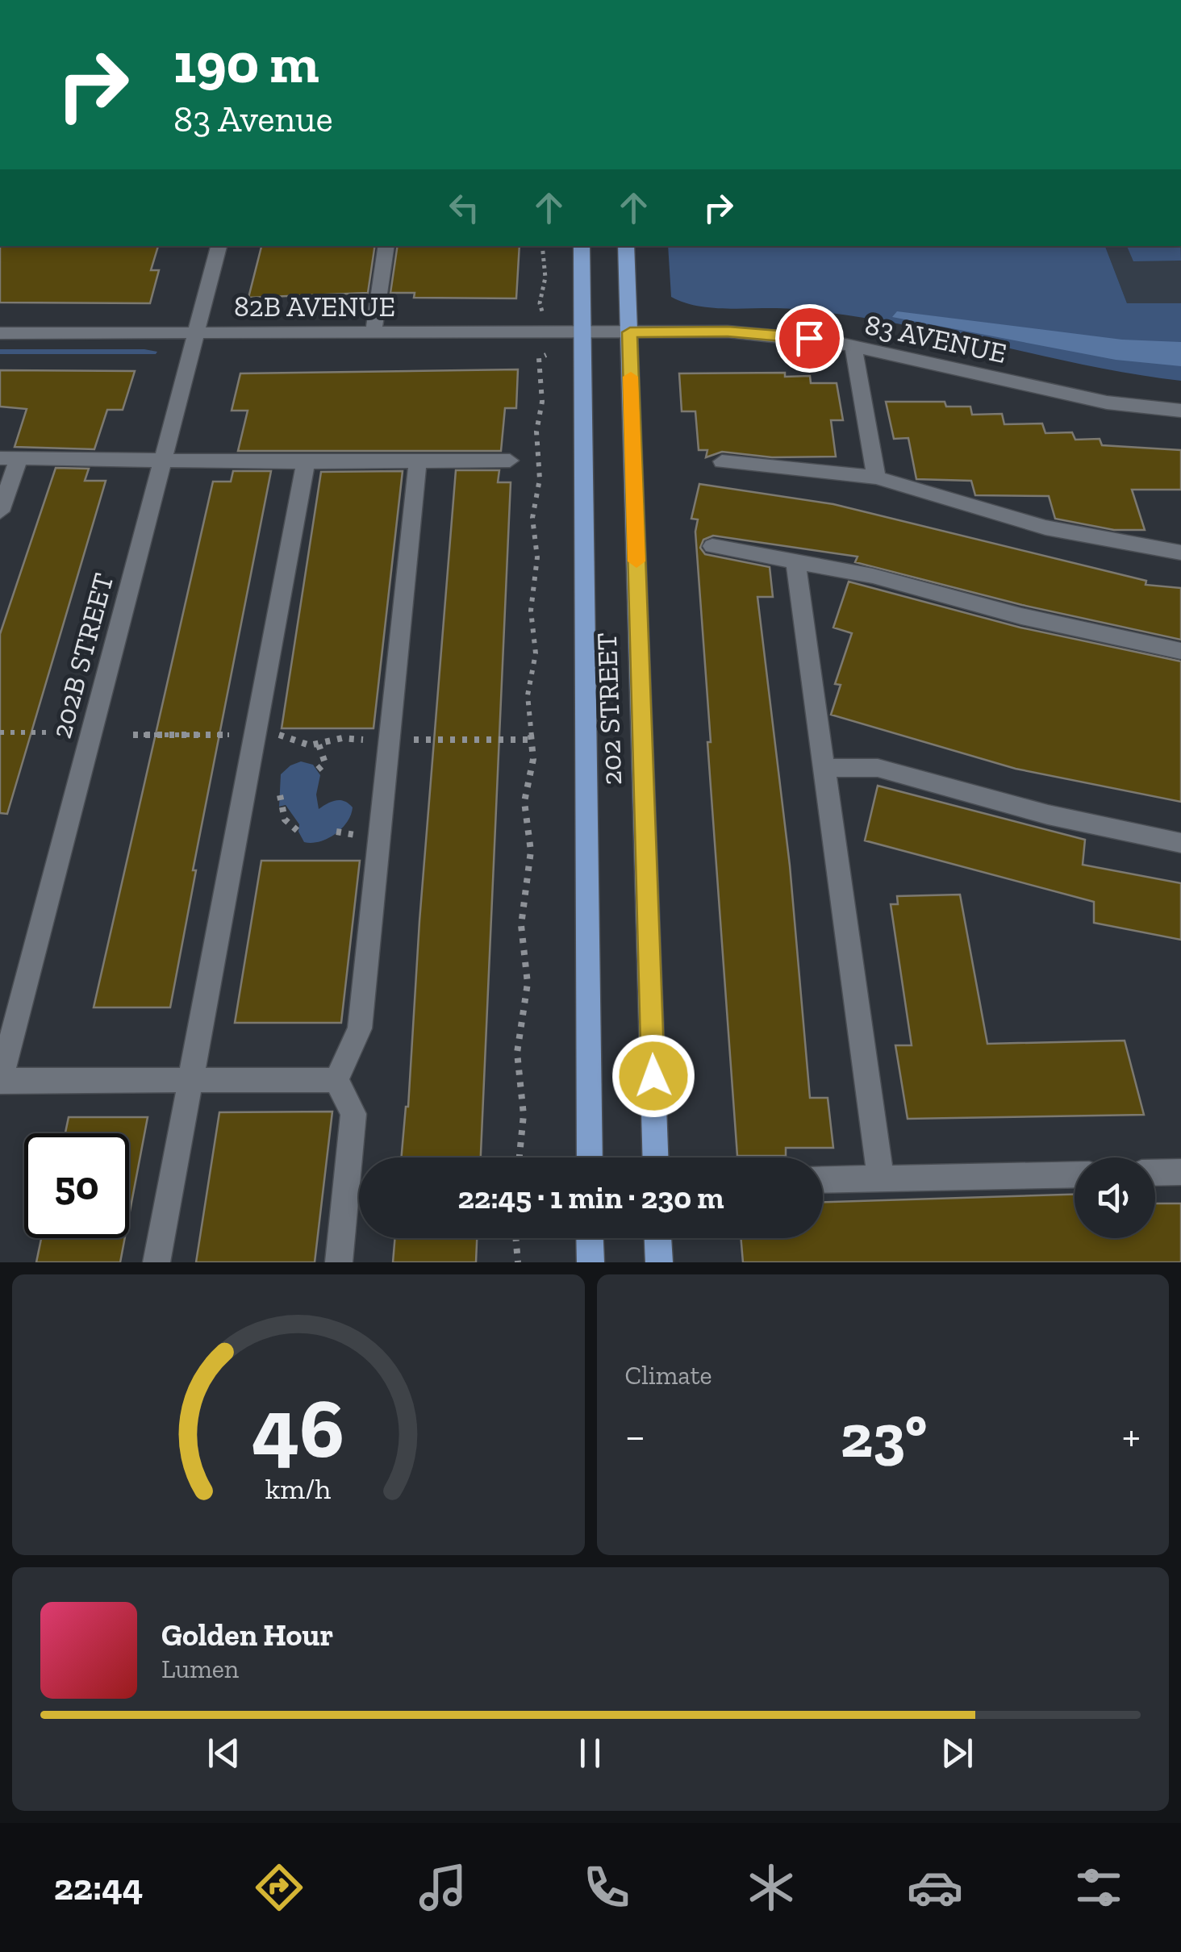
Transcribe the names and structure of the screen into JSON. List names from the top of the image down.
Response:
{
  "streets": {
    "main road": ["202 STREET"],
    "street": ["82B AVENUE", "83 AVENUE", "202B STREET"]
  },
  "crossings": [
    ["82B AVENUE", "83 AVENUE"],
    ["82B AVENUE", "202B STREET"],
    ["82B AVENUE", "202 STREET"],
    ["83 AVENUE", "202 STREET"]
  ],
  "page": {
    "turn": ["190 m", "83 Avenue"],
    "limit": "50",
    "trip": "22:45 · 1 min · 230 m",
    "tile": "Climate",
    "heat": ["−", "23°", "+"],
    "song": ["Golden Hour", "Lumen"],
    "tabs": "22:44",
    "gauge": ["46", "km/h"]
  }
}
